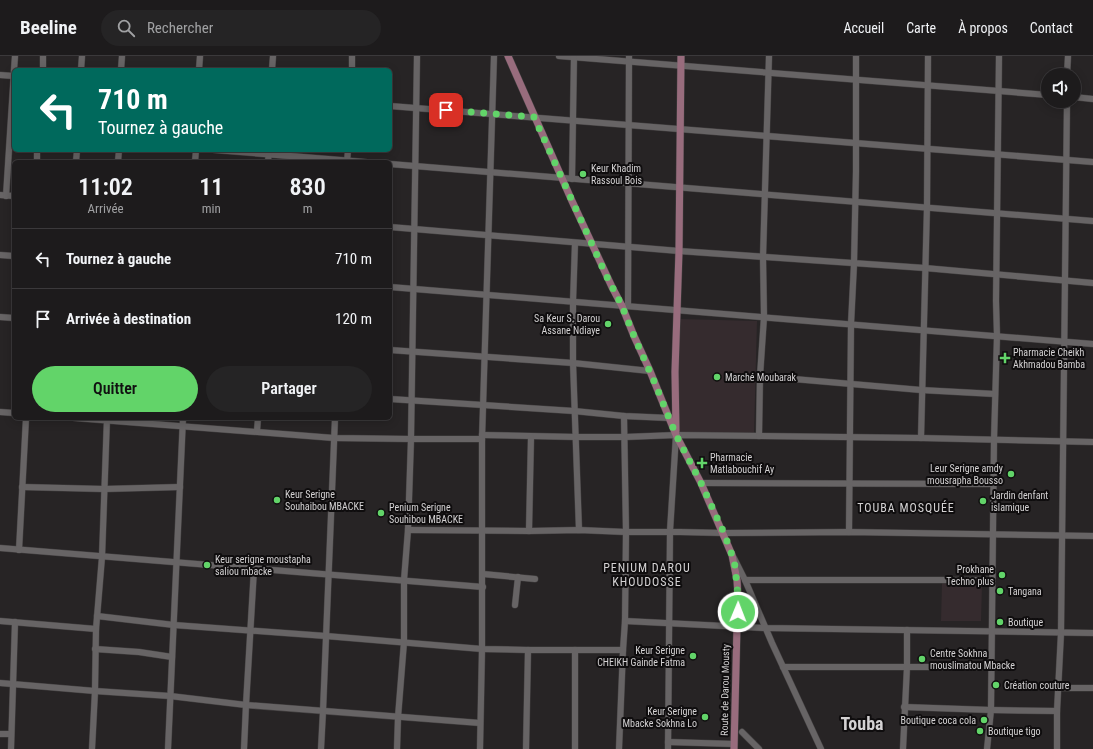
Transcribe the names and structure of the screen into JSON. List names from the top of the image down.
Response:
{
  "streets": {
    "main road": ["Route de Darou Mousty"]
  },
  "districts": ["TOUBA MOSQUÉE", "PENIUM DAROU KHOUDOSSE", "Touba"],
  "places": {
    "other": [
      "Keur Khadim Rassoul Bois",
      "Sa Keur S. Darou Assane Ndiaye",
      "Marché Moubarak",
      "Leur Serigne amdy mousrapha Bousso",
      "Keur Serigne Souhaibou MBACKE",
      "Jardin denfant islamique",
      "Penium Serigne Souhibou MBACKE",
      "Keur serigne moustapha saliou mbacke",
      "Prokhane Techno plus",
      "Tangana",
      "Boutique",
      "Keur Serigne CHEIKH Gainde Fatma",
      "Centre Sokhna mouslimatou Mbacke",
      "Création couture",
      "Keur Serigne Mbacke Sokhna Lo",
      "Boutique coca cola",
      "Boutique tigo"
    ],
    "health": ["Pharmacie Cheikh Akhmadou Bamba", "Pharmacie Matlabouchif Ay"]
  },
  "page": {
    "header": "Beeline",
    "search": "Rechercher",
    "nav": [
      "Accueil",
      "Carte",
      "À propos",
      "Contact"
    ],
    "turn": ["710 m", "Tournez à gauche"],
    "eta": [
      "11:02",
      "Arrivée",
      "11",
      "min",
      "830",
      "m"
    ],
    "list": [
      {
        "name": "Tournez à gauche",
        "value": "710 m"
      },
      {
        "name": "Arrivée à destination",
        "value": "120 m"
      }
    ],
    "buttons": ["Quitter", "Partager"]
  }
}
